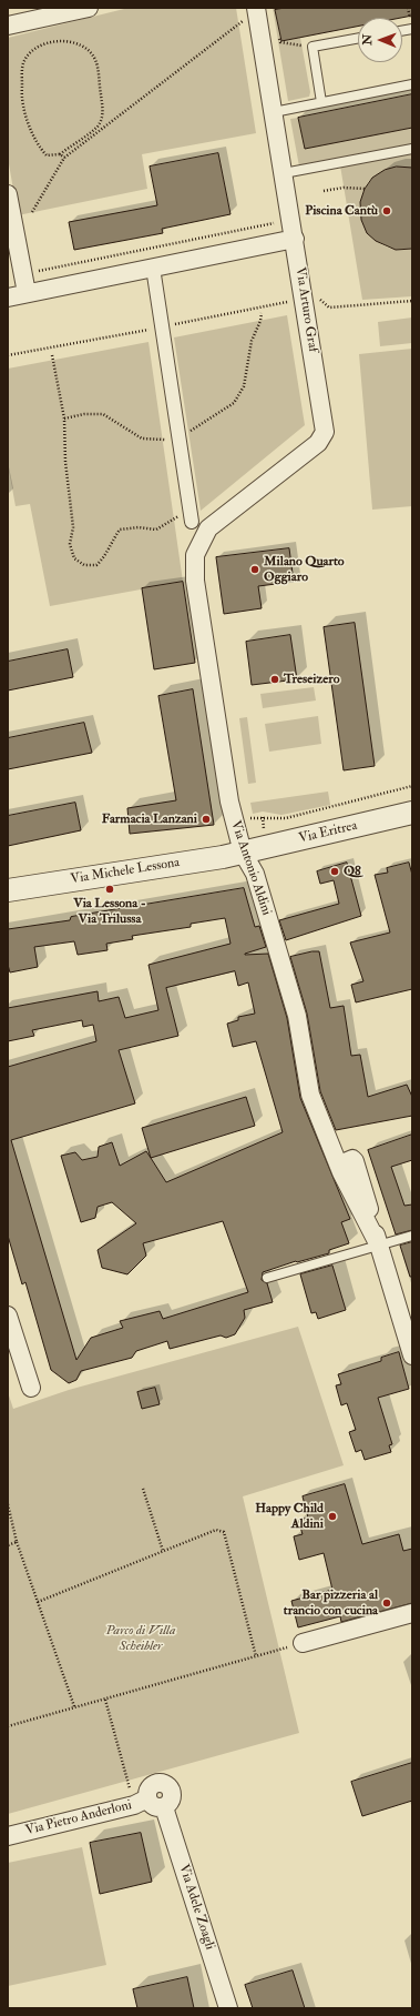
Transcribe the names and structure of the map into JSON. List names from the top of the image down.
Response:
{
  "streets": {
    "street": [
      "Via Arturo Graf",
      "Via Eritrea",
      "Via Antonio Aldini",
      "Via Michele Lessona",
      "Via Pietro Anderloni",
      "Via Adele Zoagli"
    ]
  },
  "crossings": [
    ["Via Arturo Graf", "Via Antonio Aldini"],
    ["Via Eritrea", "Via Antonio Aldini"],
    ["Via Eritrea", "Via Michele Lessona"],
    ["Via Antonio Aldini", "Via Michele Lessona"],
    ["Via Pietro Anderloni", "Via Adele Zoagli"]
  ],
  "parks": ["Parco di Villa Scheibler"],
  "places": [
    "Piscina Cantù",
    "Milano Quarto Oggiaro",
    "Treseizero",
    "Farmacia Lanzani",
    "Q8",
    "Via Lessona - Via Trilussa",
    "Happy Child Aldini",
    "Bar pizzeria al trancio con cucina"
  ],
  "north": "left"
}
